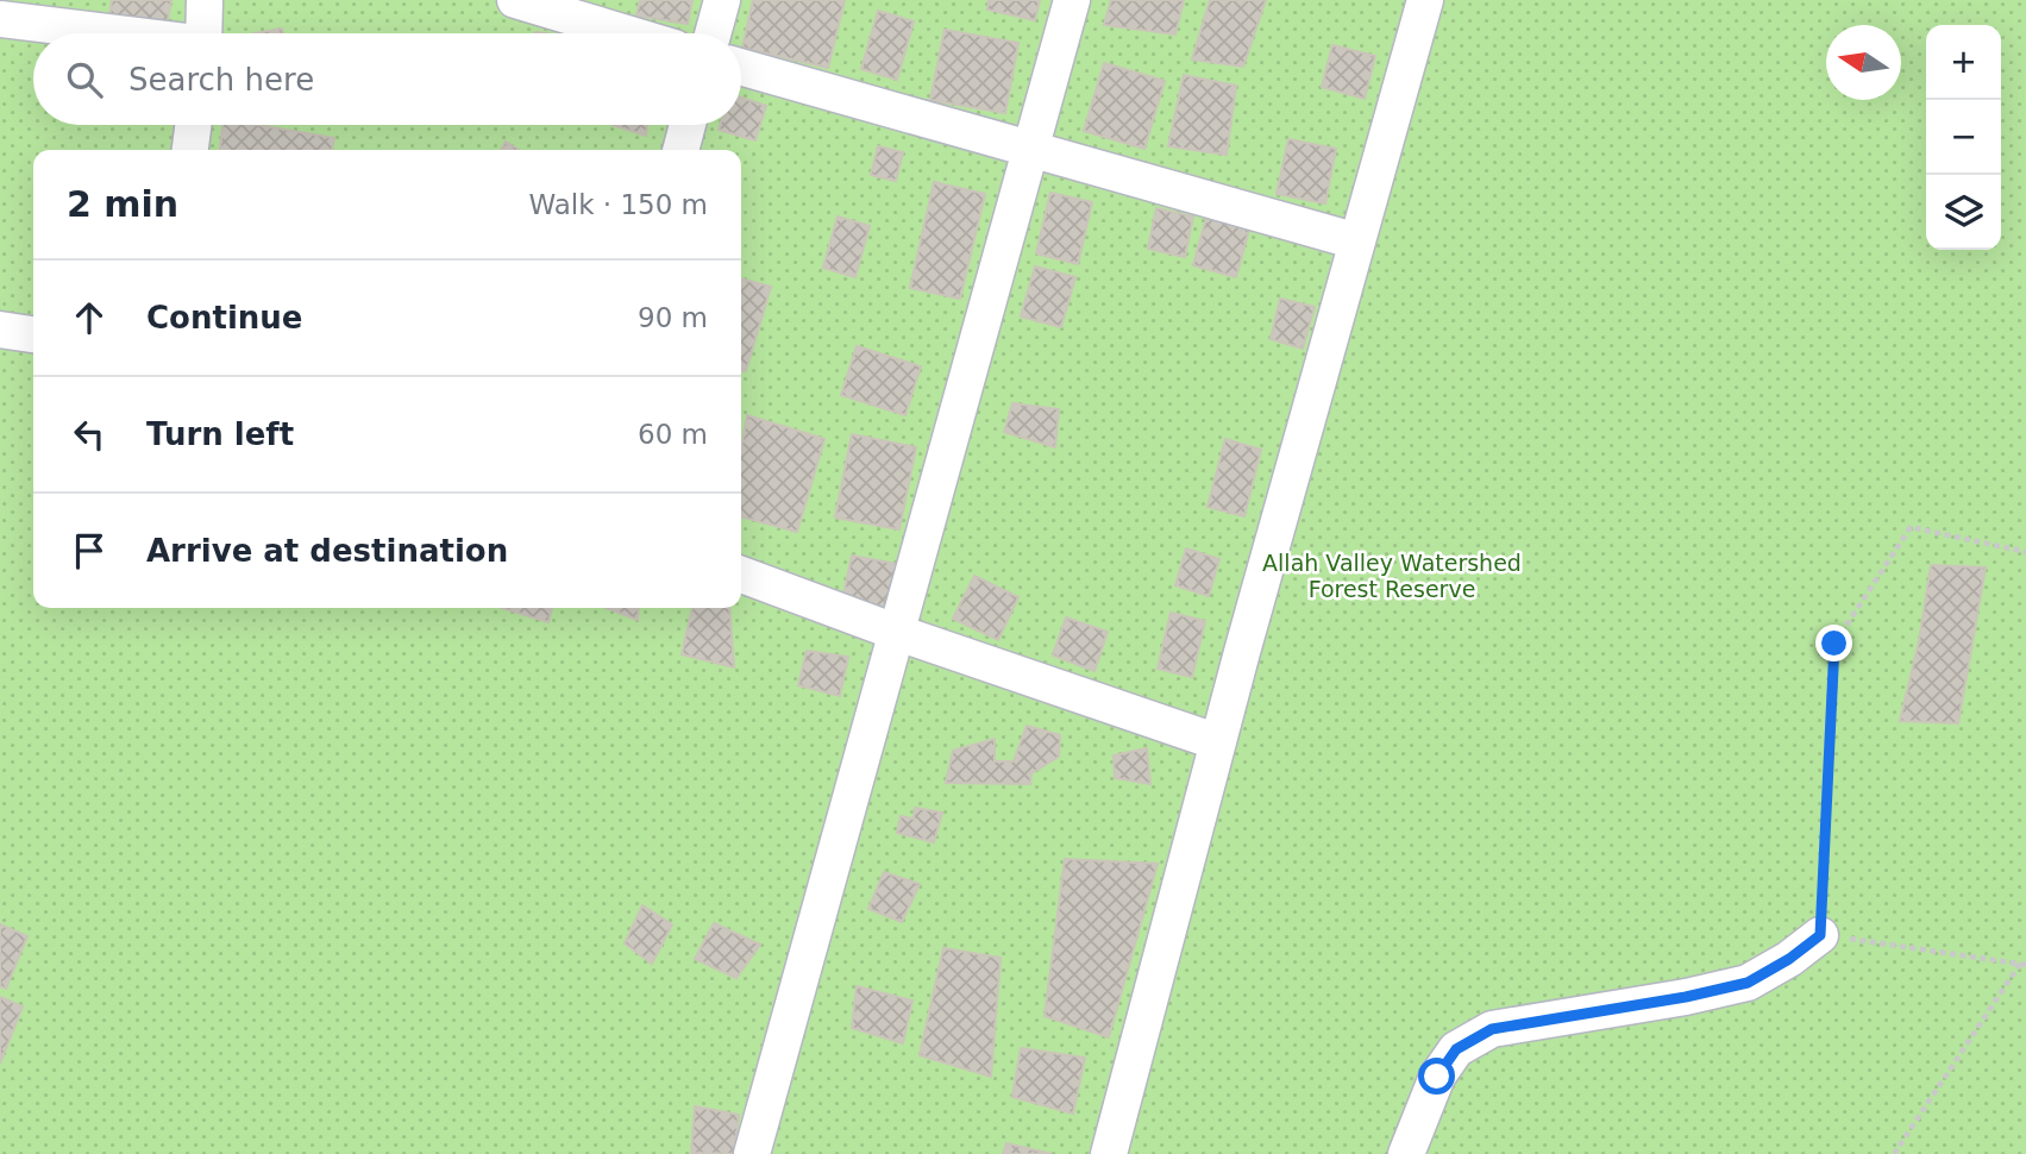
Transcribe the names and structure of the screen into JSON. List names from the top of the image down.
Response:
{
  "parks": ["Allah Valley Watershed Forest Reserve"],
  "north": "left",
  "page": {
    "map_buttons": ["+", "−"],
    "search": "Search here",
    "heading": ["2 min", "Walk · 150 m"],
    "list": [
      ["Continue", "90 m"],
      ["Turn left", "60 m"],
      "Arrive at destination"
    ]
  }
}
